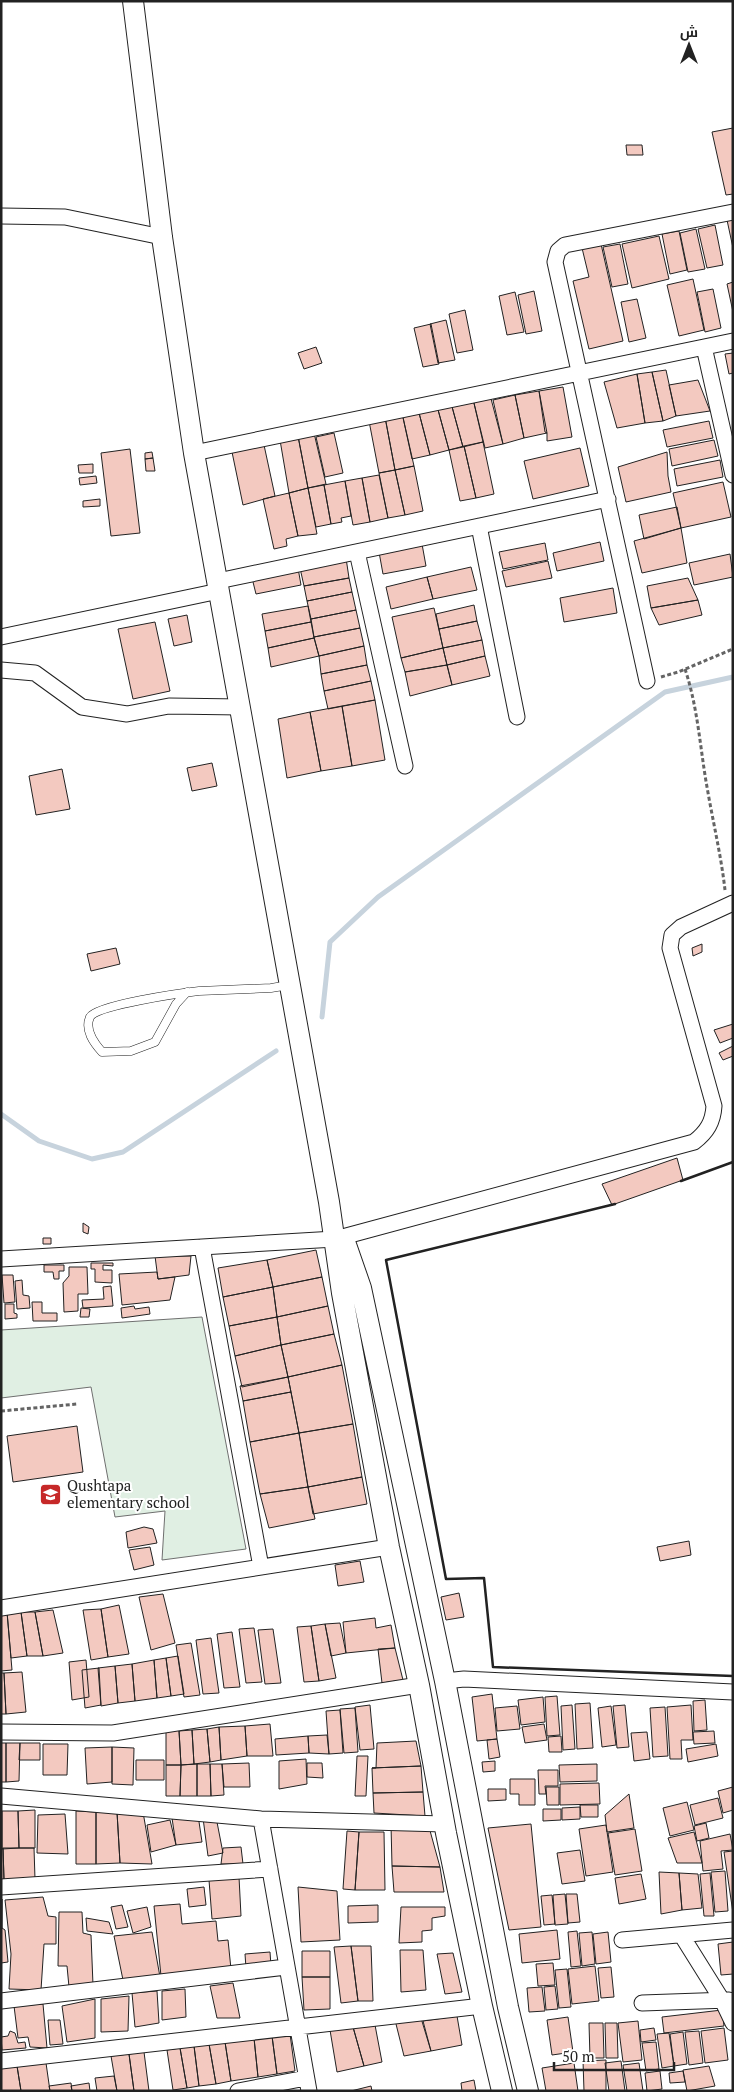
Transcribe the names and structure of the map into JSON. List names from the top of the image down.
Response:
{
  "places": {
    "school or university": ["Qushtapa elementary school"]
  },
  "scale_bar": "50 m",
  "north": "top"
}
